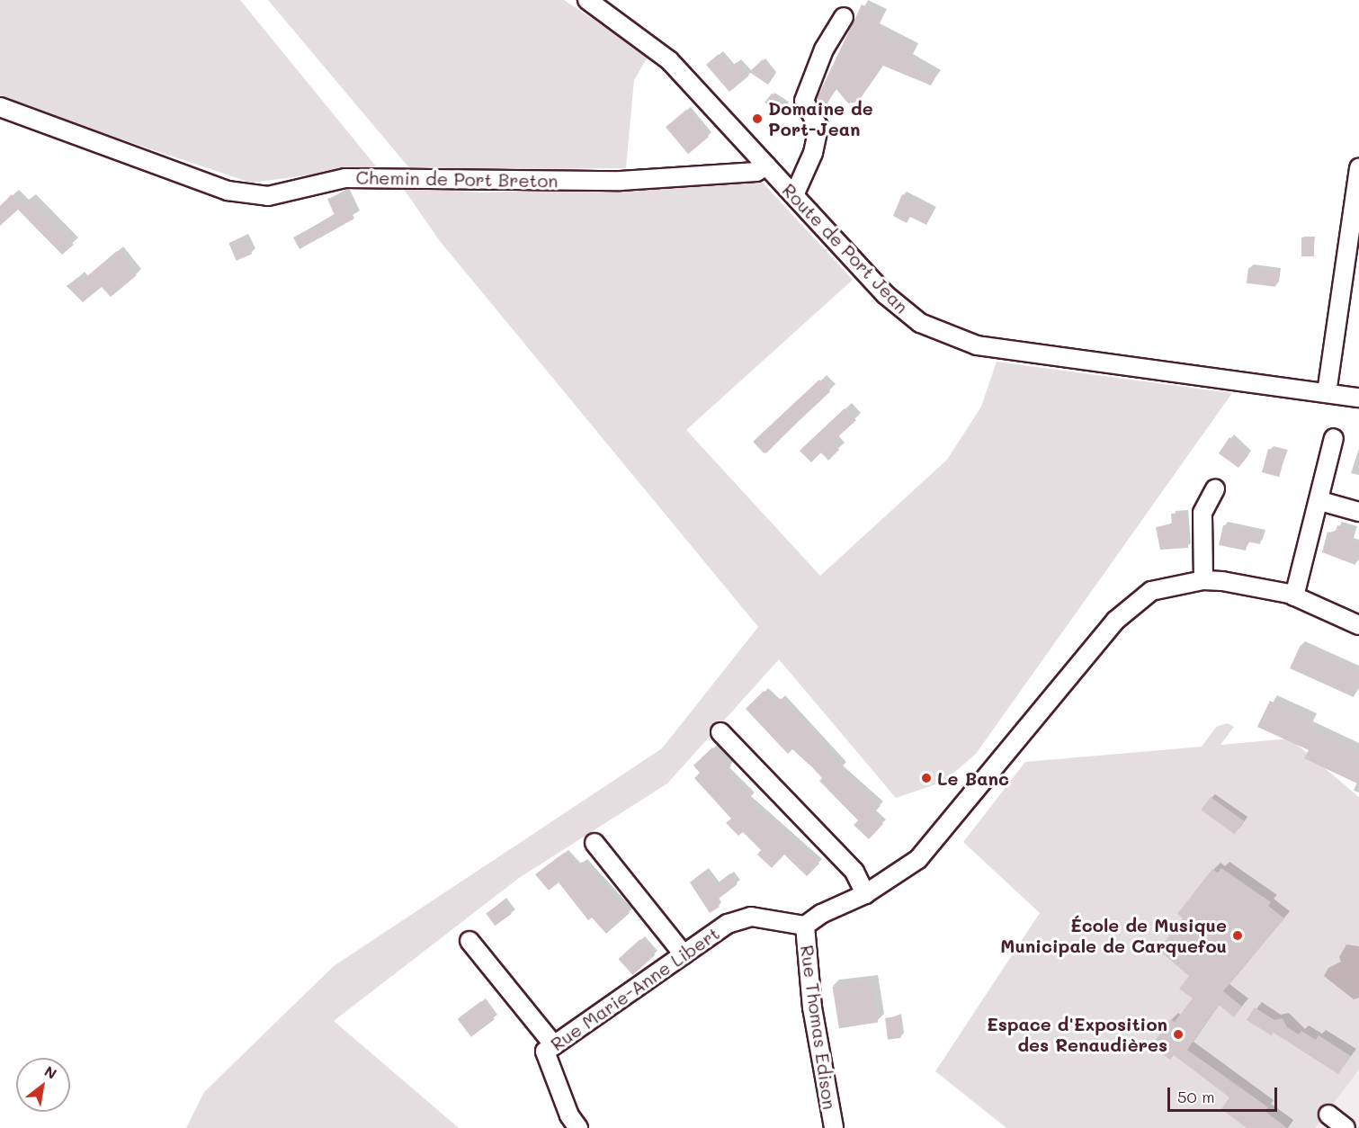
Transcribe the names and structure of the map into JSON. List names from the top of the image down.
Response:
{
  "streets": {
    "street": [
      "Chemin de Port Breton",
      "Route de Port Jean",
      "Rue Marie-Anne Libert",
      "Rue Thomas Edison"
    ]
  },
  "crossings": [
    ["Chemin de Port Breton", "Route de Port Jean"],
    ["Rue Marie-Anne Libert", "Rue Thomas Edison"]
  ],
  "places": [
    "Domaine de Port-Jean",
    "Le Banc",
    "École de Musique Municipale de Carquefou",
    "Espace d'Exposition des Renaudières"
  ],
  "scale_bar": "50 m",
  "north": "top right"
}
